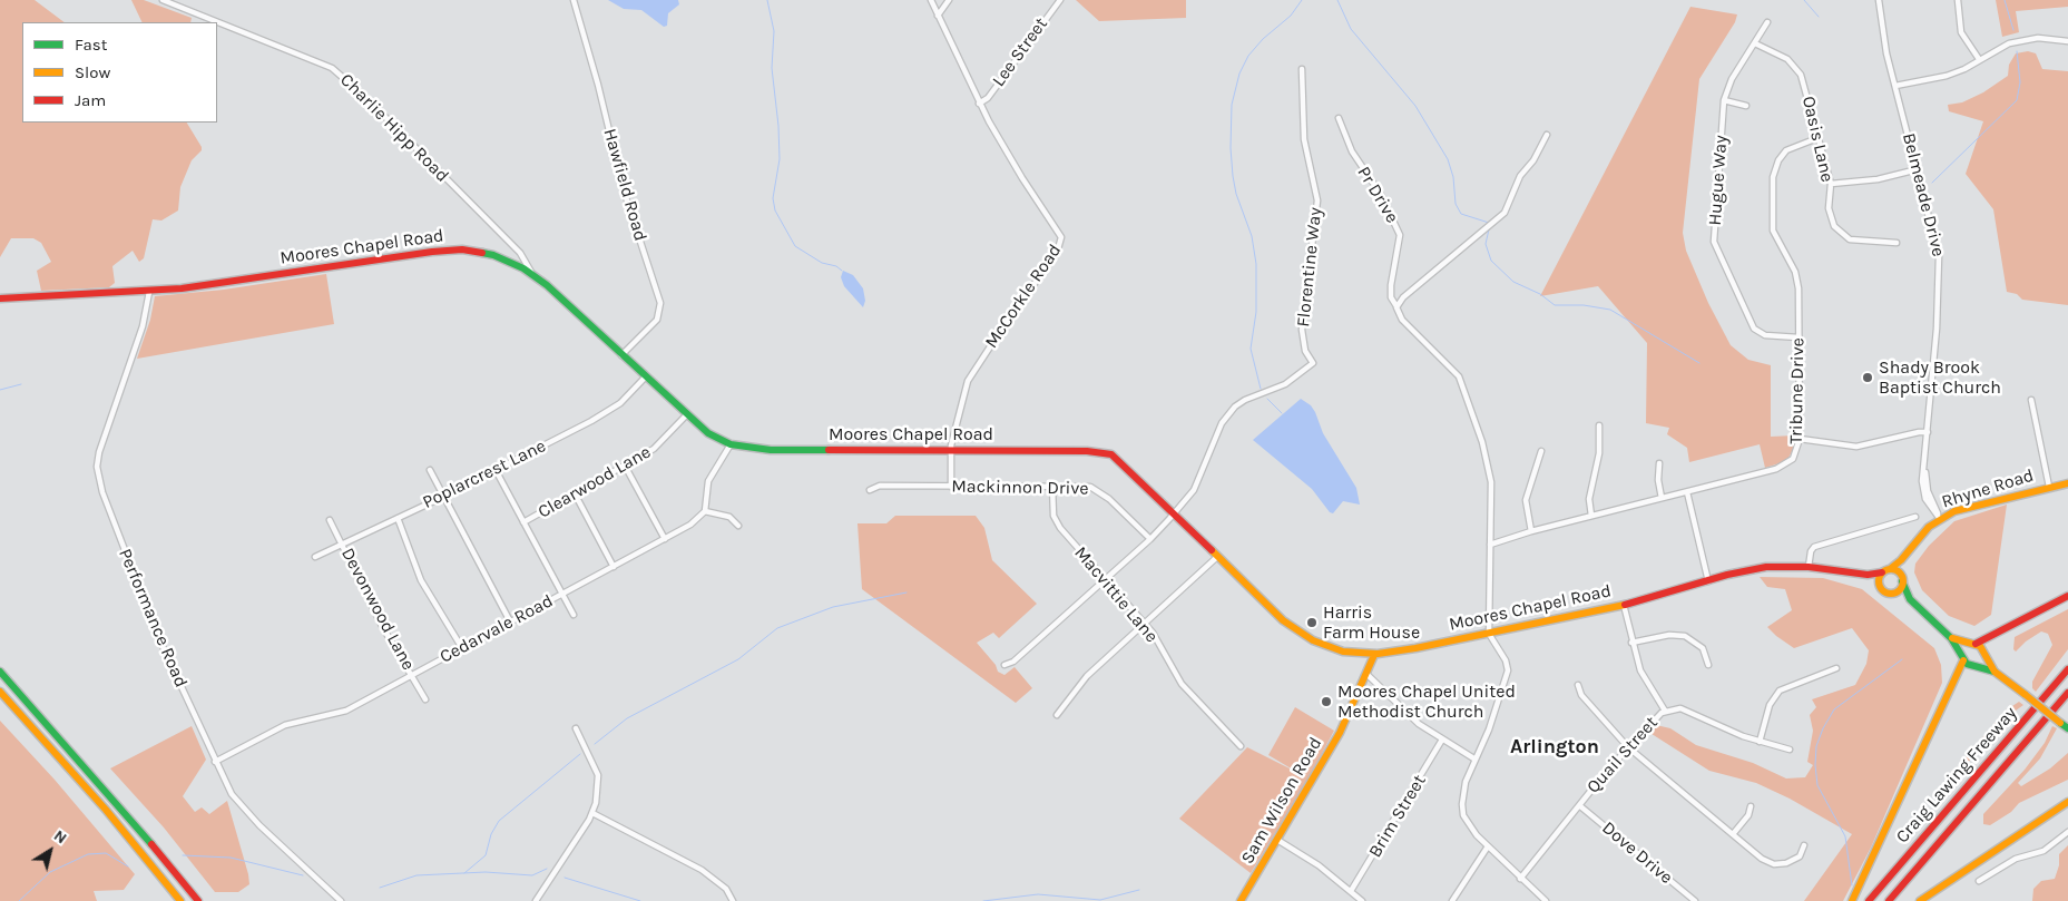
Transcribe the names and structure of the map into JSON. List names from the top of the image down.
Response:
{
  "streets": {
    "main road": [
      "Moores Chapel Road",
      "Rhyne Road",
      "Craig Lawing Freeway",
      "Sam Wilson Road"
    ],
    "street": [
      "Lee Street",
      "Charlie Hipp Road",
      "Oasis Lane",
      "Hugue Way",
      "Hawfield Road",
      "Pr Drive",
      "Belmeade Drive",
      "Florentine Way",
      "McCorkle Road",
      "Tribune Drive",
      "Poplarcrest Lane",
      "Clearwood Lane",
      "Mackinnon Drive",
      "Macvittie Lane",
      "Devonwood Lane",
      "Performance Road",
      "Cedarvale Road",
      "Quail Street",
      "Brim Street",
      "Dove Drive"
    ]
  },
  "crossings": [
    ["Lee Street", "McCorkle Road"],
    ["Charlie Hipp Road", "Moores Chapel Road"],
    ["Oasis Lane", "Hugue Way"],
    ["Oasis Lane", "Tribune Drive"],
    ["Hugue Way", "Tribune Drive"],
    ["Hawfield Road", "Moores Chapel Road"],
    ["Belmeade Drive", "Rhyne Road"],
    ["Moores Chapel Road", "Florentine Way"],
    ["Moores Chapel Road", "McCorkle Road"],
    ["Moores Chapel Road", "Poplarcrest Lane"],
    ["Moores Chapel Road", "Clearwood Lane"],
    ["Moores Chapel Road", "Rhyne Road"],
    ["Moores Chapel Road", "Performance Road"],
    ["Moores Chapel Road", "Sam Wilson Road"],
    ["McCorkle Road", "Mackinnon Drive"],
    ["Poplarcrest Lane", "Devonwood Lane"],
    ["Mackinnon Drive", "Macvittie Lane"],
    ["Devonwood Lane", "Cedarvale Road"],
    ["Performance Road", "Cedarvale Road"],
    ["Quail Street", "Dove Drive"]
  ],
  "districts": ["Arlington"],
  "places": ["Shady Brook Baptist Church", "Harris Farm House", "Moores Chapel United Methodist Church"],
  "legend": ["Fast", "Slow", "Jam"],
  "north": "top right"
}
